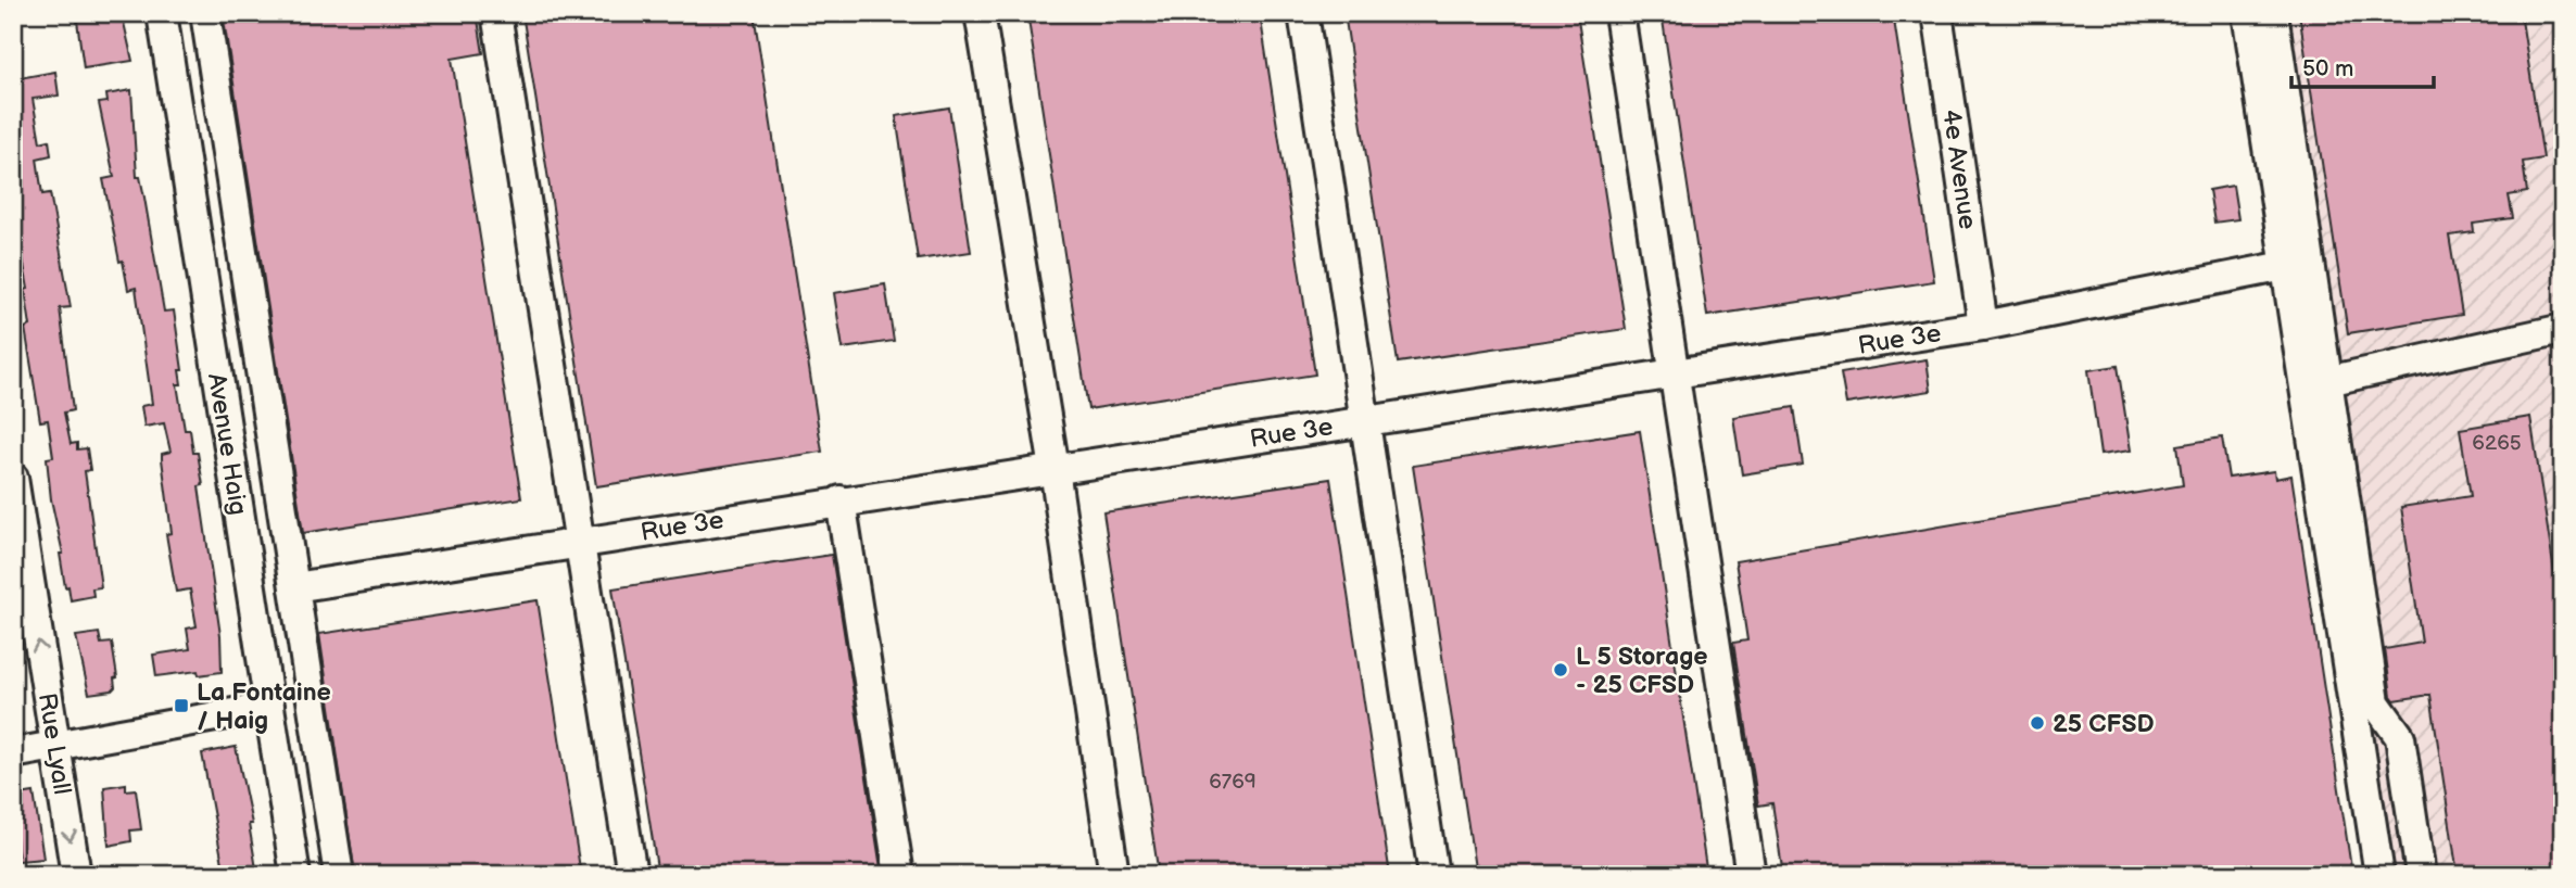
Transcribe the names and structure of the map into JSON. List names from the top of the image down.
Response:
{
  "streets": {
    "street": [
      "4e Avenue",
      "Rue 3e",
      "Avenue Haig",
      "Rue Lyall"
    ]
  },
  "crossings": [
    ["4e Avenue", "Rue 3e"]
  ],
  "places": {
    "other": ["L 5 Storage - 25 CFSD", "25 CFSD"],
    "transit": ["La Fontaine / Haig"]
  },
  "house_numbers": ["6265", "6769"],
  "scale_bar": "50 m"
}
